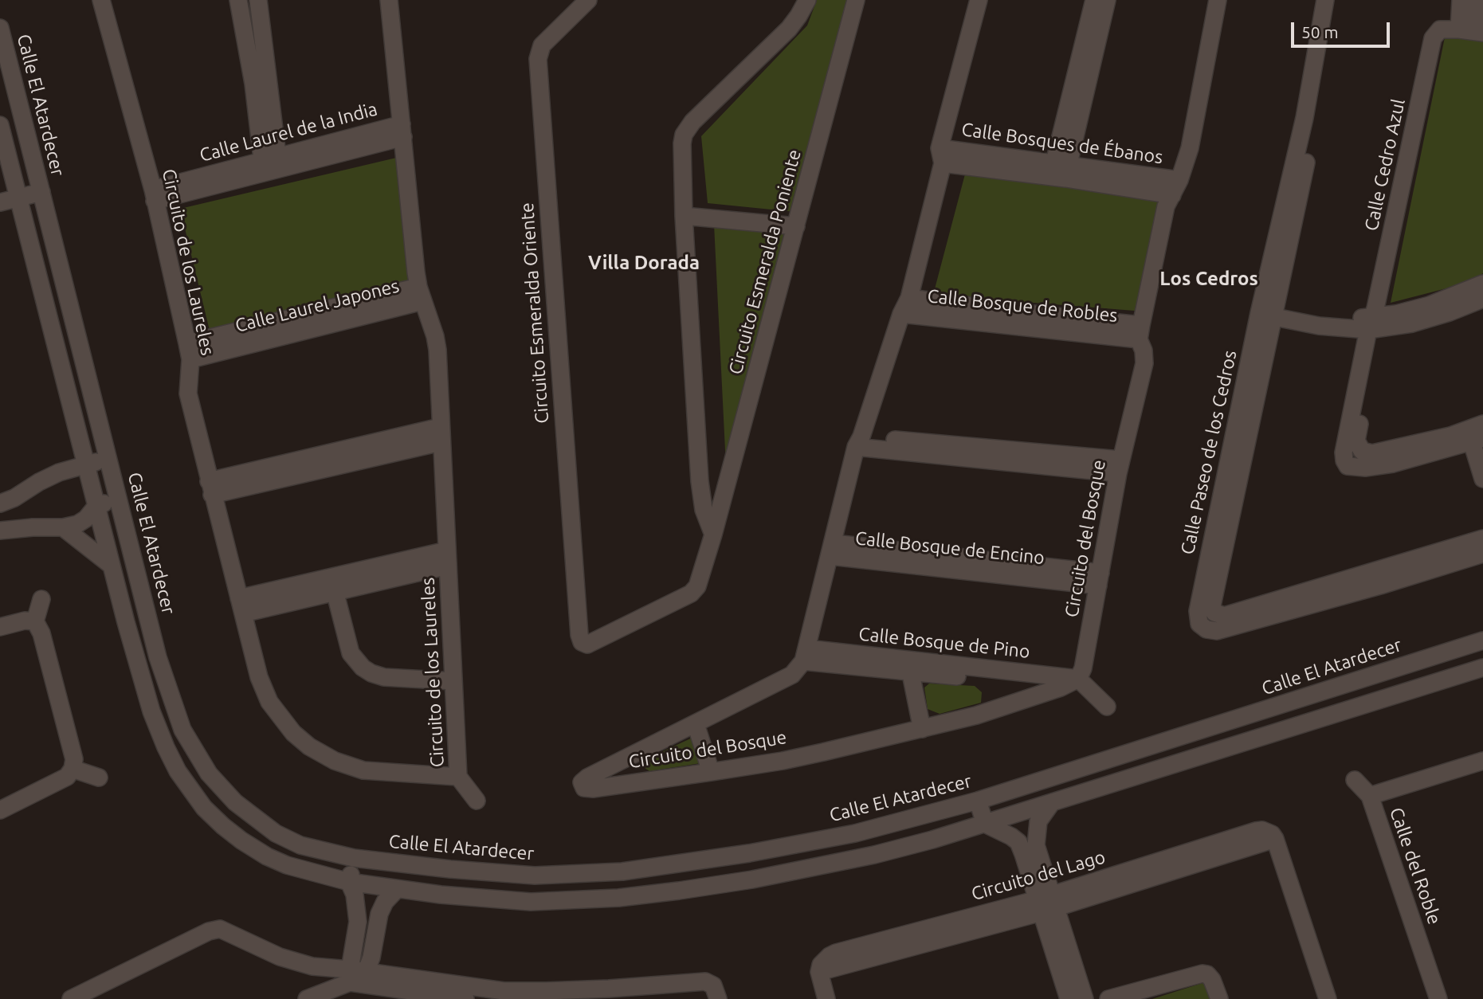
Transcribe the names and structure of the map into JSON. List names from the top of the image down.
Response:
{
  "streets": {
    "street": [
      "Calle El Atardecer",
      "Calle Laurel de la India",
      "Calle Bosques de Ébanos",
      "Calle Cedro Azul",
      "Circuito de los Laureles",
      "Circuito Esmeralda Poniente",
      "Calle Laurel Japones",
      "Calle Bosque de Robles",
      "Circuito Esmeralda Oriente",
      "Calle Paseo de los Cedros",
      "Circuito del Bosque",
      "Calle Bosque de Encino",
      "Calle Bosque de Pino",
      "Calle del Roble",
      "Circuito del Lago"
    ]
  },
  "crossings": [
    ["Calle Laurel de la India", "Circuito de los Laureles"],
    ["Calle Bosques de Ébanos", "Circuito del Bosque"],
    ["Circuito de los Laureles", "Calle Laurel Japones"],
    ["Circuito Esmeralda Poniente", "Circuito Esmeralda Oriente"],
    ["Calle Bosque de Robles", "Circuito del Bosque"],
    ["Circuito del Bosque", "Calle Bosque de Encino"],
    ["Circuito del Bosque", "Calle Bosque de Pino"]
  ],
  "districts": ["Villa Dorada", "Los Cedros"],
  "scale_bar": "50 m"
}
